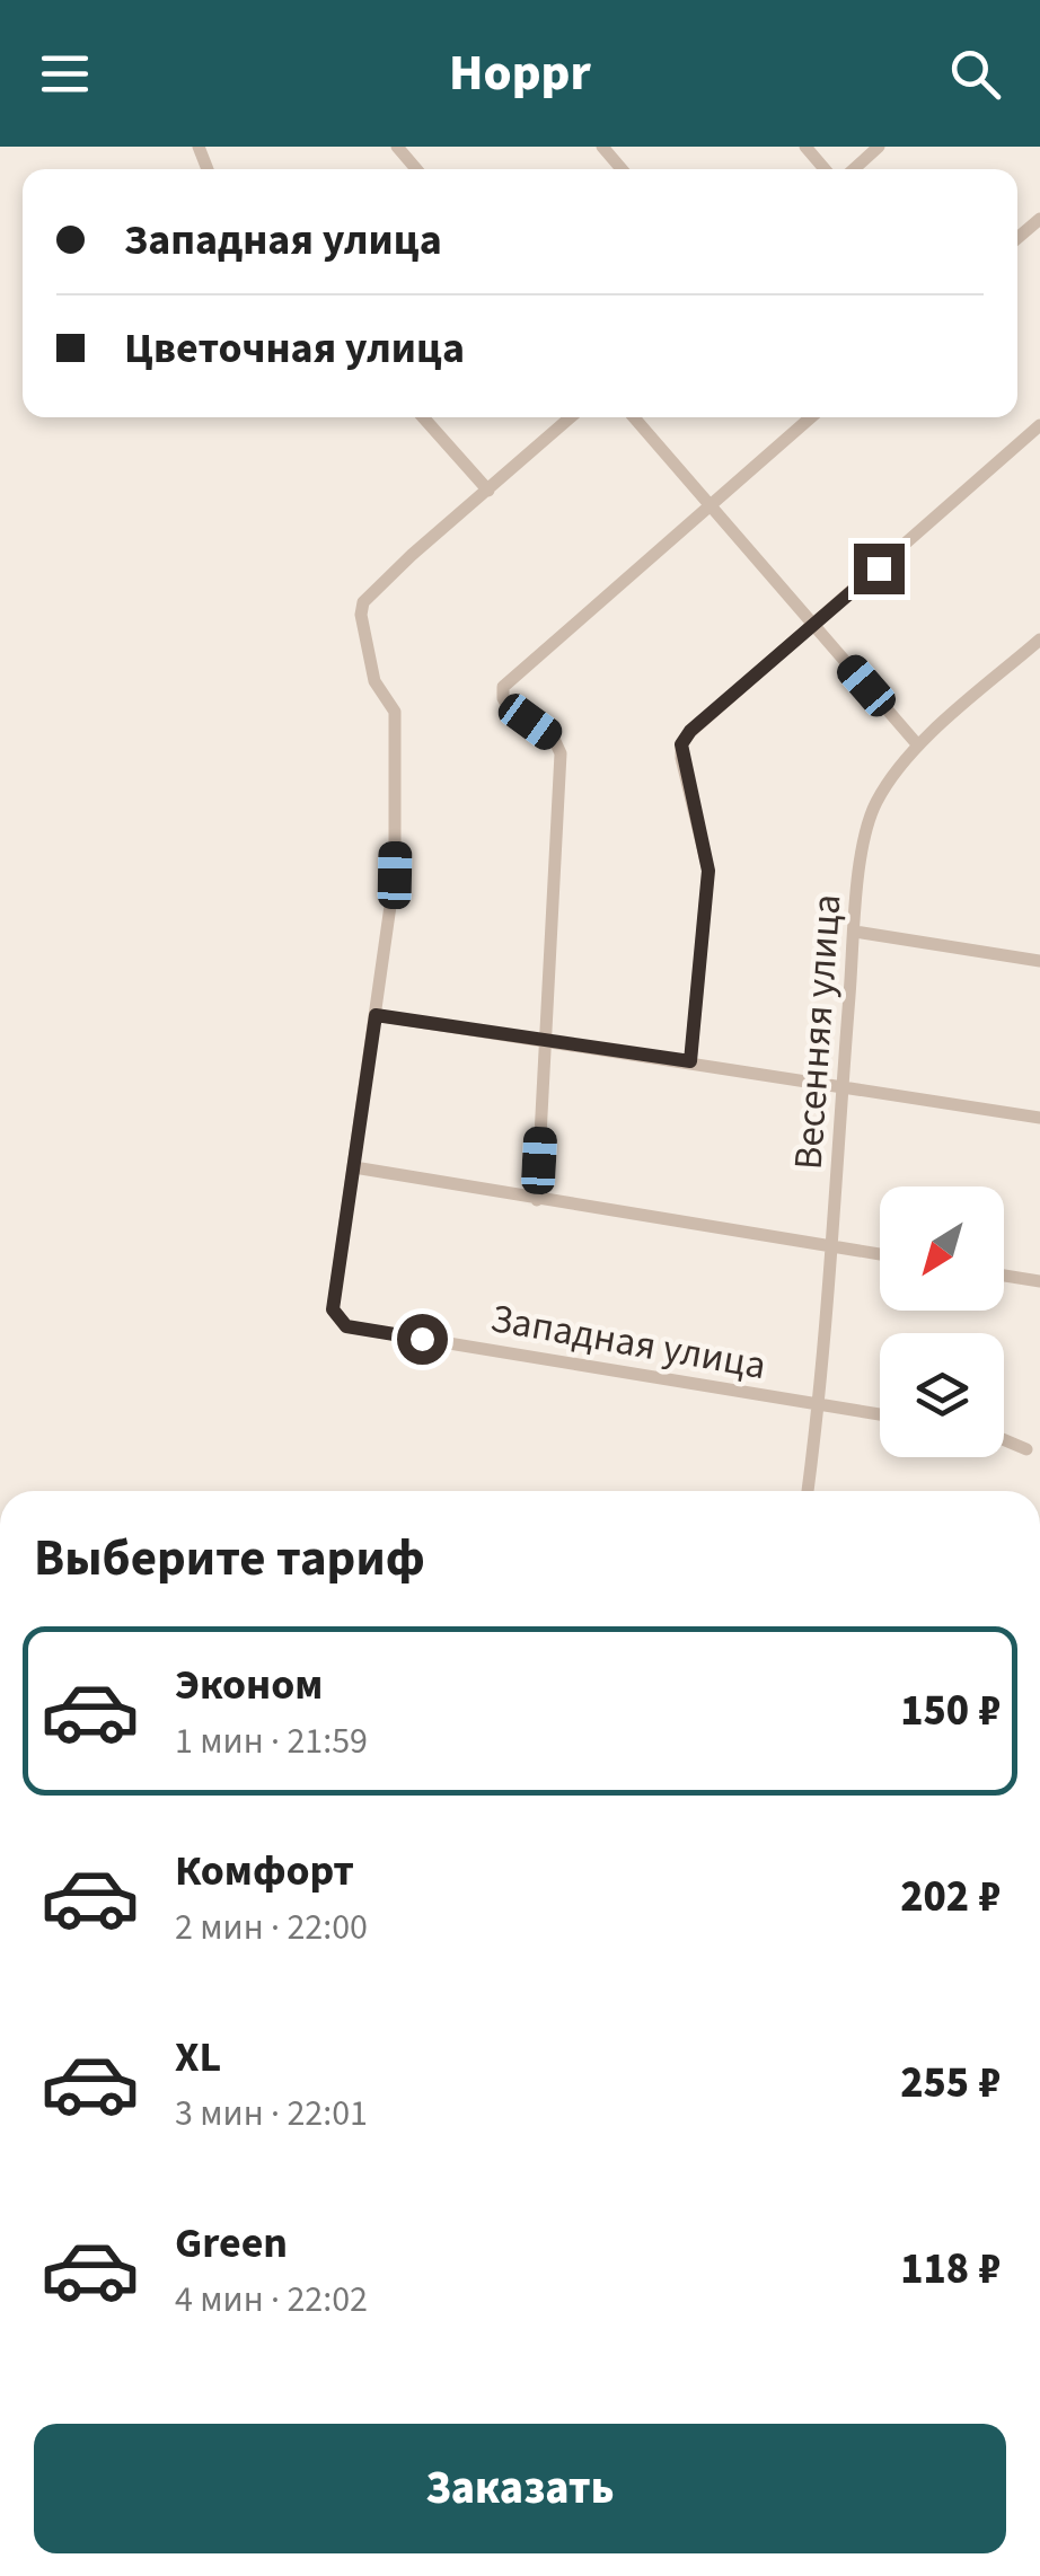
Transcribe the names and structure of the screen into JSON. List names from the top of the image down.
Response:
{
  "streets": {
    "street": ["Весенняя улица", "Западная улица"]
  },
  "crossings": [
    ["Весенняя улица", "Западная улица"]
  ],
  "north": "bottom left",
  "page": {
    "header": "Hoppr",
    "banner": ["Западная улица", "Цветочная улица"],
    "heading": "Выберите тариф",
    "list": [
      {
        "name": "Эконом",
        "note": "1 мин · 21:59",
        "value": "150 ₽"
      },
      {
        "name": "Комфорт",
        "note": "2 мин · 22:00",
        "value": "202 ₽"
      },
      {
        "name": "XL",
        "note": "3 мин · 22:01",
        "value": "255 ₽"
      },
      {
        "name": "Green",
        "note": "4 мин · 22:02",
        "value": "118 ₽"
      }
    ],
    "buttons": "Заказать"
  }
}
